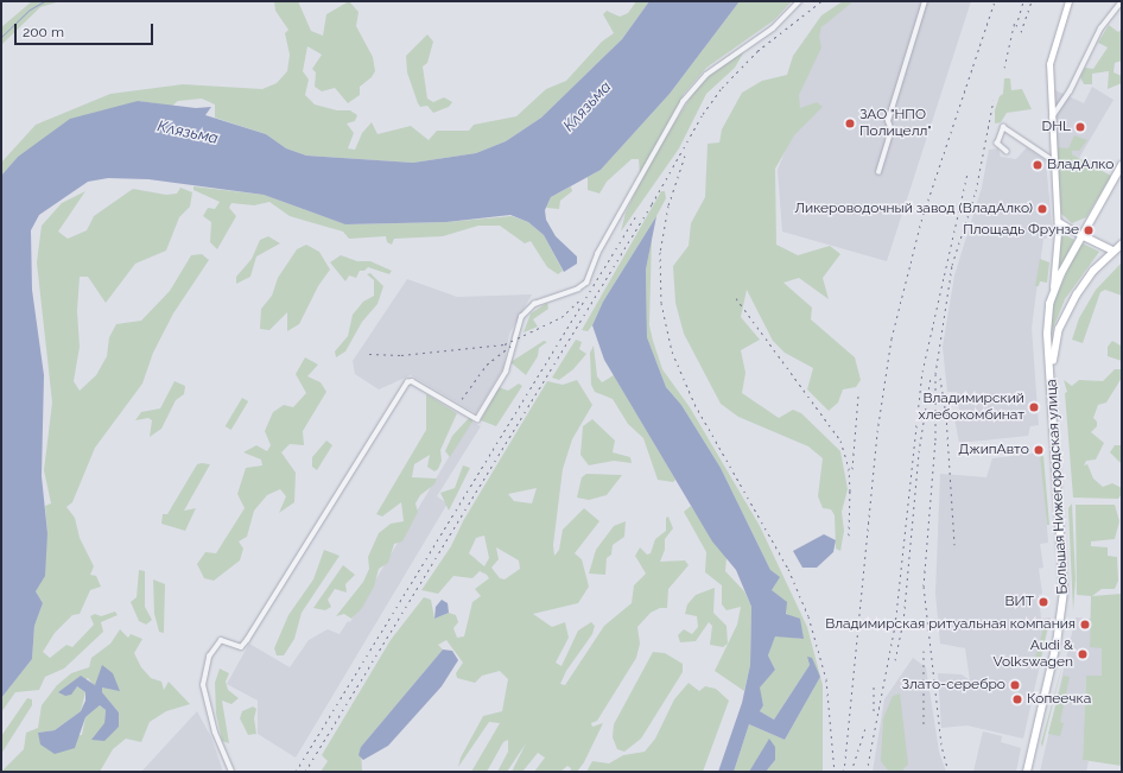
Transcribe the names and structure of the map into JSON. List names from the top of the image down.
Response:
{
  "streets": {
    "main road": ["Большая Нижегородская улица"]
  },
  "water": ["Клязьма"],
  "places": [
    "ЗАО \"НПО Полицелл\"",
    "DHL",
    "ВладАлко",
    "Ликероводочный завод (ВладАлко)",
    "Площадь Фрунзе",
    "Владимирский хлебокомбинат",
    "ДжипАвто",
    "ВИТ",
    "Владимирская ритуальная компания",
    "Audi & Volkswagen",
    "Злато-серебро",
    "Копеечка"
  ],
  "scale_bar": "200 m"
}
